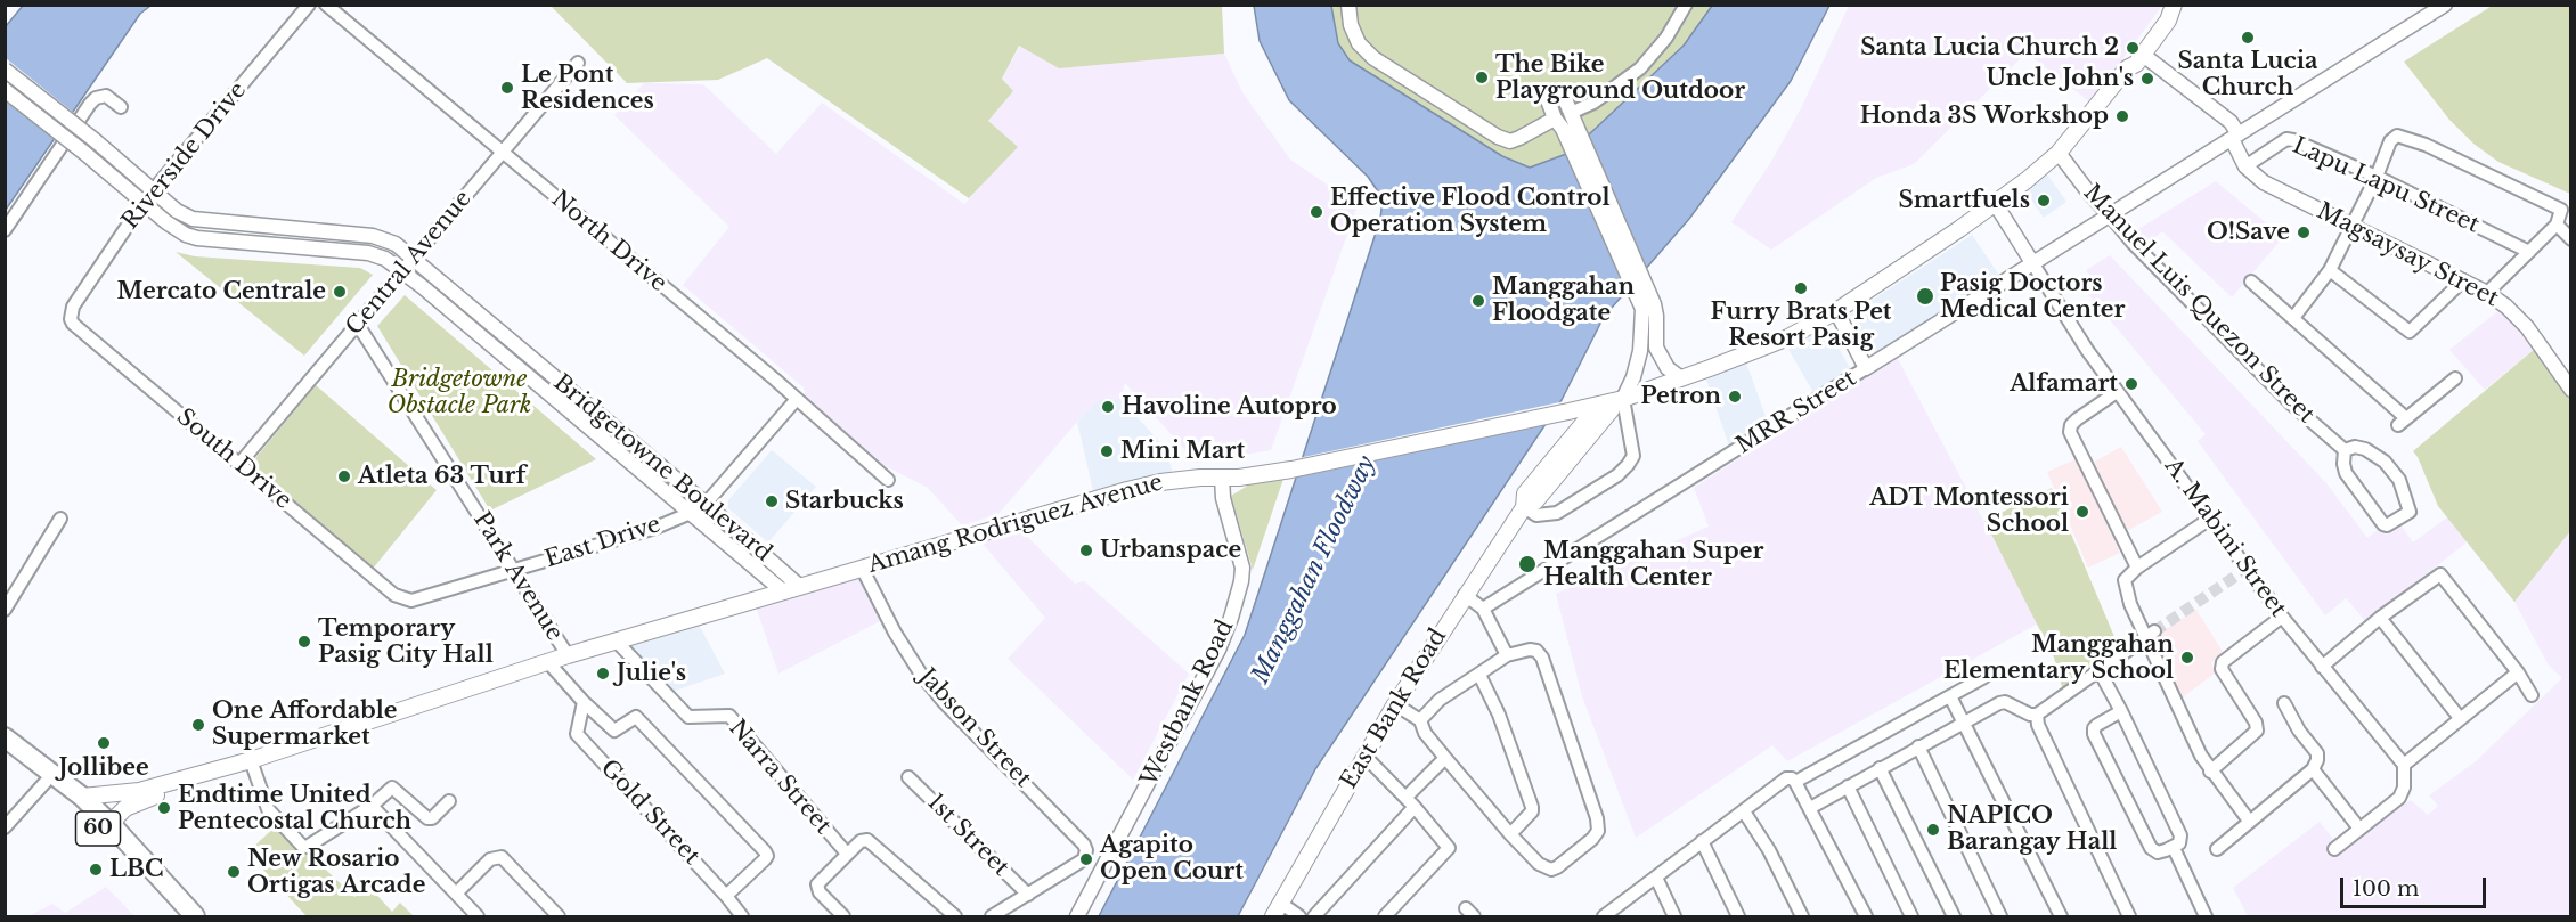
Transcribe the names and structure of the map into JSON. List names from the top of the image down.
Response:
{
  "streets": {
    "main road": ["Amang Rodriguez Avenue", "East Bank Road", "60"],
    "street": [
      "Riverside Drive",
      "Lapu Lapu Street",
      "North Drive",
      "Magsaysay Street",
      "Central Avenue",
      "Manuel Luis Quezon Street",
      "MRR Street",
      "South Drive",
      "Bridgetowne Boulevard",
      "A. Mabini Street",
      "East Drive",
      "Park Avenue",
      "Westbank Road",
      "Jabson Street",
      "Narra Street",
      "Gold Street",
      "1st Street"
    ]
  },
  "crossings": [
    ["Riverside Drive", "South Drive"],
    ["Riverside Drive", "Bridgetowne Boulevard"],
    ["Lapu Lapu Street", "Magsaysay Street"],
    ["North Drive", "Central Avenue"],
    ["North Drive", "East Drive"],
    ["Magsaysay Street", "MRR Street"],
    ["Magsaysay Street", "Amang Rodriguez Avenue"],
    ["Central Avenue", "South Drive"],
    ["Central Avenue", "Bridgetowne Boulevard"],
    ["Central Avenue", "Park Avenue"],
    ["Manuel Luis Quezon Street", "MRR Street"],
    ["Manuel Luis Quezon Street", "Amang Rodriguez Avenue"],
    ["MRR Street", "A. Mabini Street"],
    ["South Drive", "East Drive"],
    ["Bridgetowne Boulevard", "Amang Rodriguez Avenue"],
    ["Bridgetowne Boulevard", "East Drive"],
    ["Amang Rodriguez Avenue", "A. Mabini Street"],
    ["Amang Rodriguez Avenue", "Park Avenue"],
    ["Amang Rodriguez Avenue", "Westbank Road"],
    ["Amang Rodriguez Avenue", "East Bank Road"],
    ["Amang Rodriguez Avenue", "Jabson Street"],
    ["Amang Rodriguez Avenue", "Narra Street"],
    ["Amang Rodriguez Avenue", "60"],
    ["East Drive", "Park Avenue"]
  ],
  "water": ["Manggahan Floodway"],
  "parks": ["Bridgetowne Obstacle Park"],
  "places": [
    "Santa Lucia Church",
    "Santa Lucia Church 2",
    "The Bike Playground Outdoor",
    "Uncle John's",
    "Le Pont Residences",
    "Honda 3S Workshop",
    "Smartfuels",
    "Effective Flood Control Operation System",
    "O!Save",
    "Furry Brats Pet Resort Pasig",
    "Mercato Centrale",
    "Pasig Doctors Medical Center",
    "Manggahan Floodgate",
    "Alfamart",
    "Petron",
    "Havoline Autopro",
    "Mini Mart",
    "Atleta 63 Turf",
    "Starbucks",
    "ADT Montessori School",
    "Urbanspace",
    "Manggahan Super Health Center",
    "Temporary Pasig City Hall",
    "Manggahan Elementary School",
    "Julie's",
    "One Affordable Supermarket",
    "Jollibee",
    "Endtime United Pentecostal Church",
    "NAPICO Barangay Hall",
    "Agapito Open Court",
    "LBC",
    "New Rosario Ortigas Arcade"
  ],
  "scale_bar": "100 m"
}
